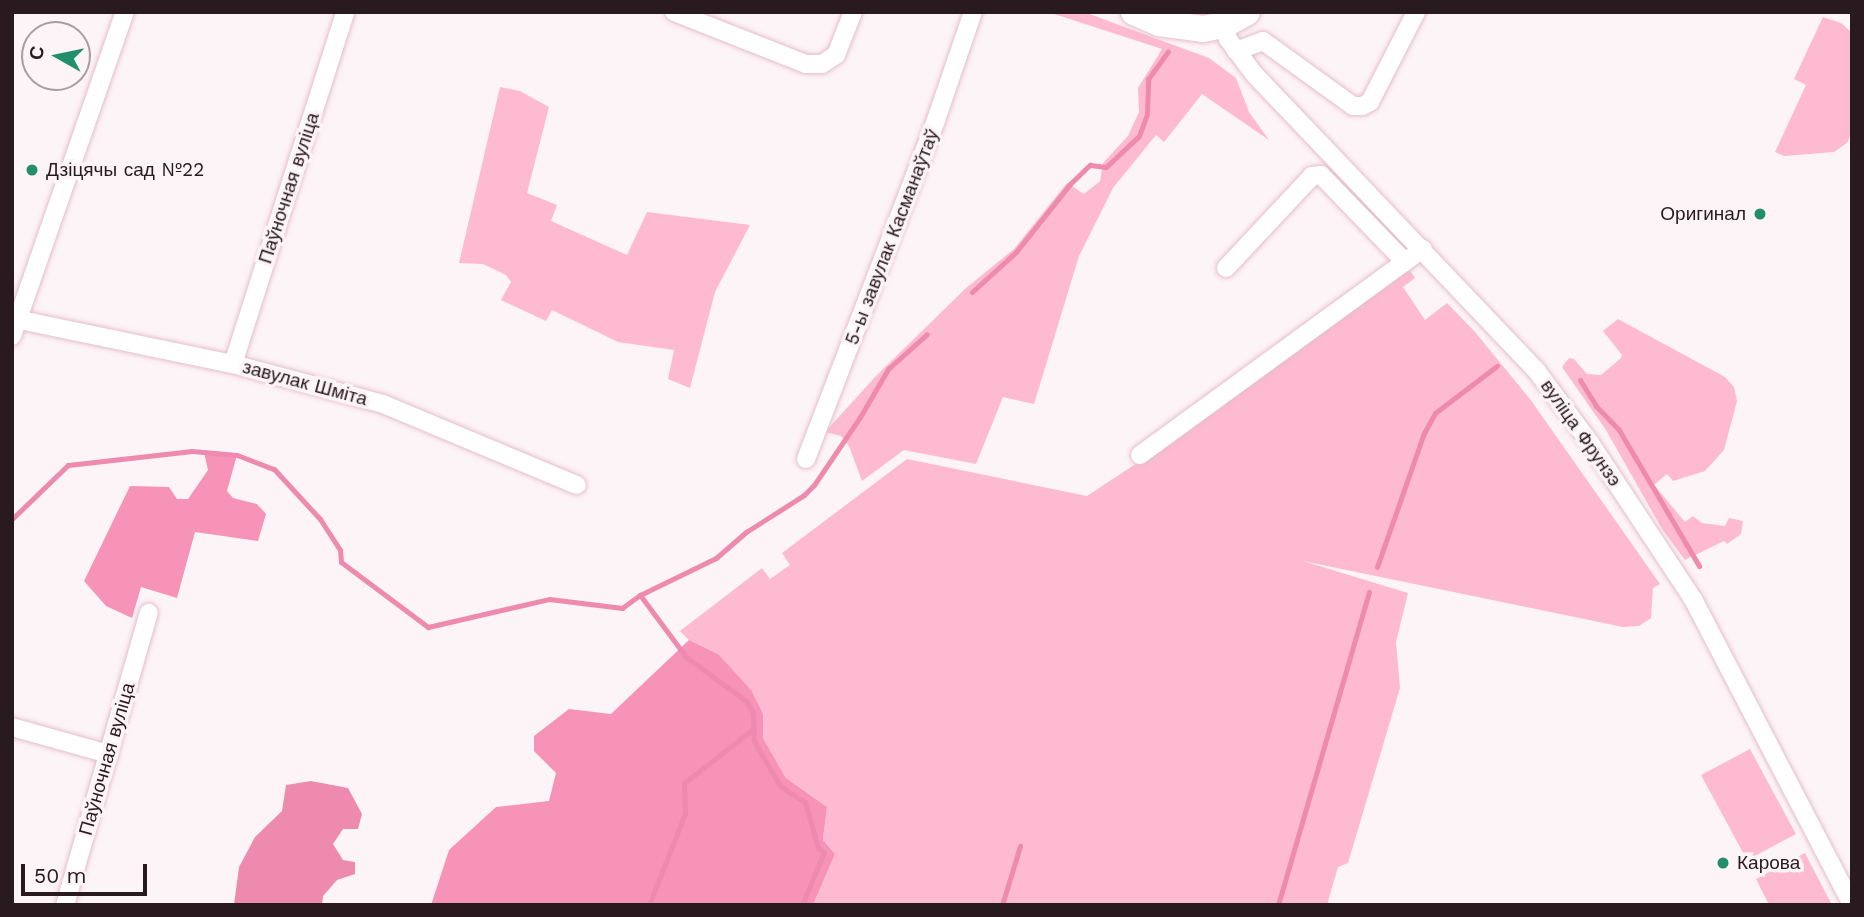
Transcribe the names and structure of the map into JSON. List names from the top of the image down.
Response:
{
  "streets": {
    "street": [
      "Паўночная вуліца",
      "5-ы завулак Касманаўтаў",
      "завулак Шміта",
      "вуліца Фрунзэ"
    ]
  },
  "crossings": [
    ["Паўночная вуліца", "завулак Шміта"]
  ],
  "places": ["Дзіцячы сад №22", "Оригинал", "Карова"],
  "scale_bar": "50 m",
  "north": "left"
}
